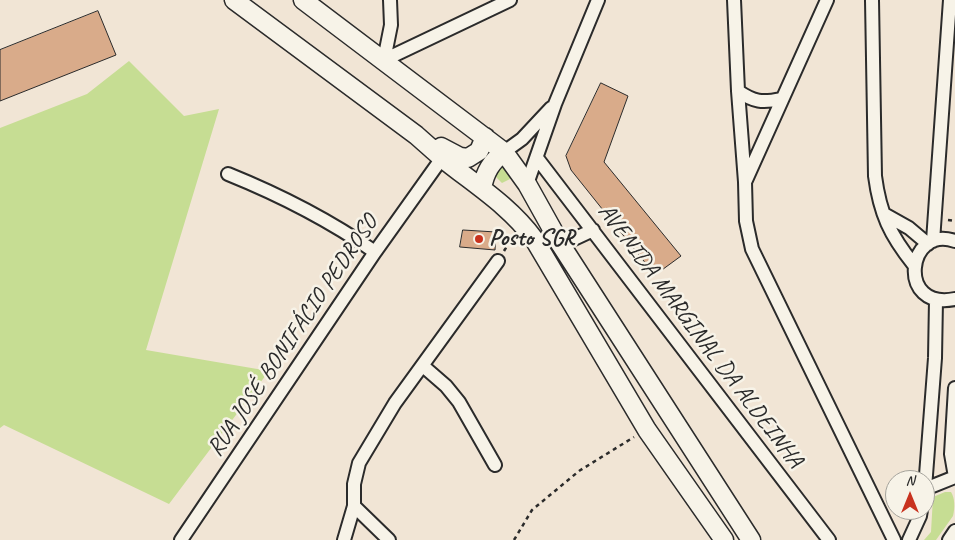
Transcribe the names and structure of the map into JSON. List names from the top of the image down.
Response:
{
  "streets": {
    "street": ["RUA JOSÉ BONIFÁCIO PEDROSO", "AVENIDA MARGINAL DA ALDEINHA"]
  },
  "places": ["Posto SGR"],
  "north": "top"
}
